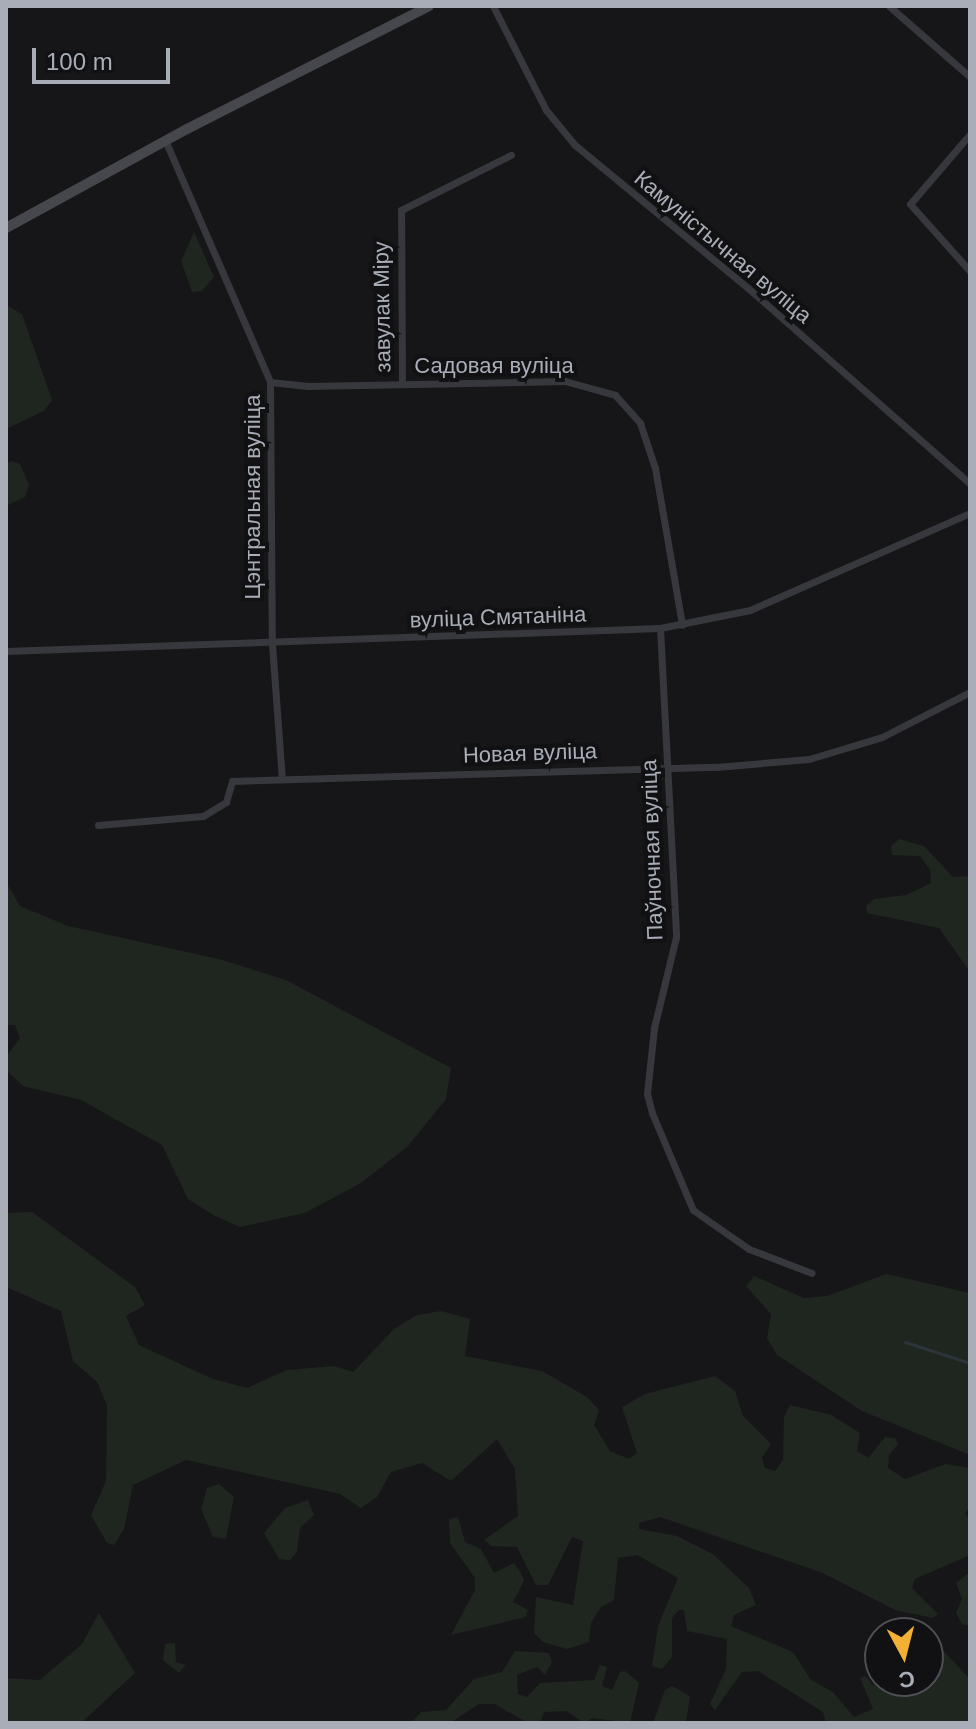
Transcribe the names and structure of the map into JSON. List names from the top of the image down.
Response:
{
  "streets": {
    "street": [
      "Камуністычная вуліца",
      "завулак Міру",
      "Садовая вуліца",
      "Цэнтральная вуліца",
      "вуліца Смятаніна",
      "Новая вуліца",
      "Паўночная вуліца"
    ]
  },
  "crossings": [
    ["завулак Міру", "Садовая вуліца"],
    ["Садовая вуліца", "Цэнтральная вуліца"],
    ["Садовая вуліца", "вуліца Смятаніна"],
    ["Цэнтральная вуліца", "вуліца Смятаніна"],
    ["Цэнтральная вуліца", "Новая вуліца"],
    ["вуліца Смятаніна", "Паўночная вуліца"],
    ["Новая вуліца", "Паўночная вуліца"]
  ],
  "scale_bar": "100 m",
  "north": "bottom"
}
